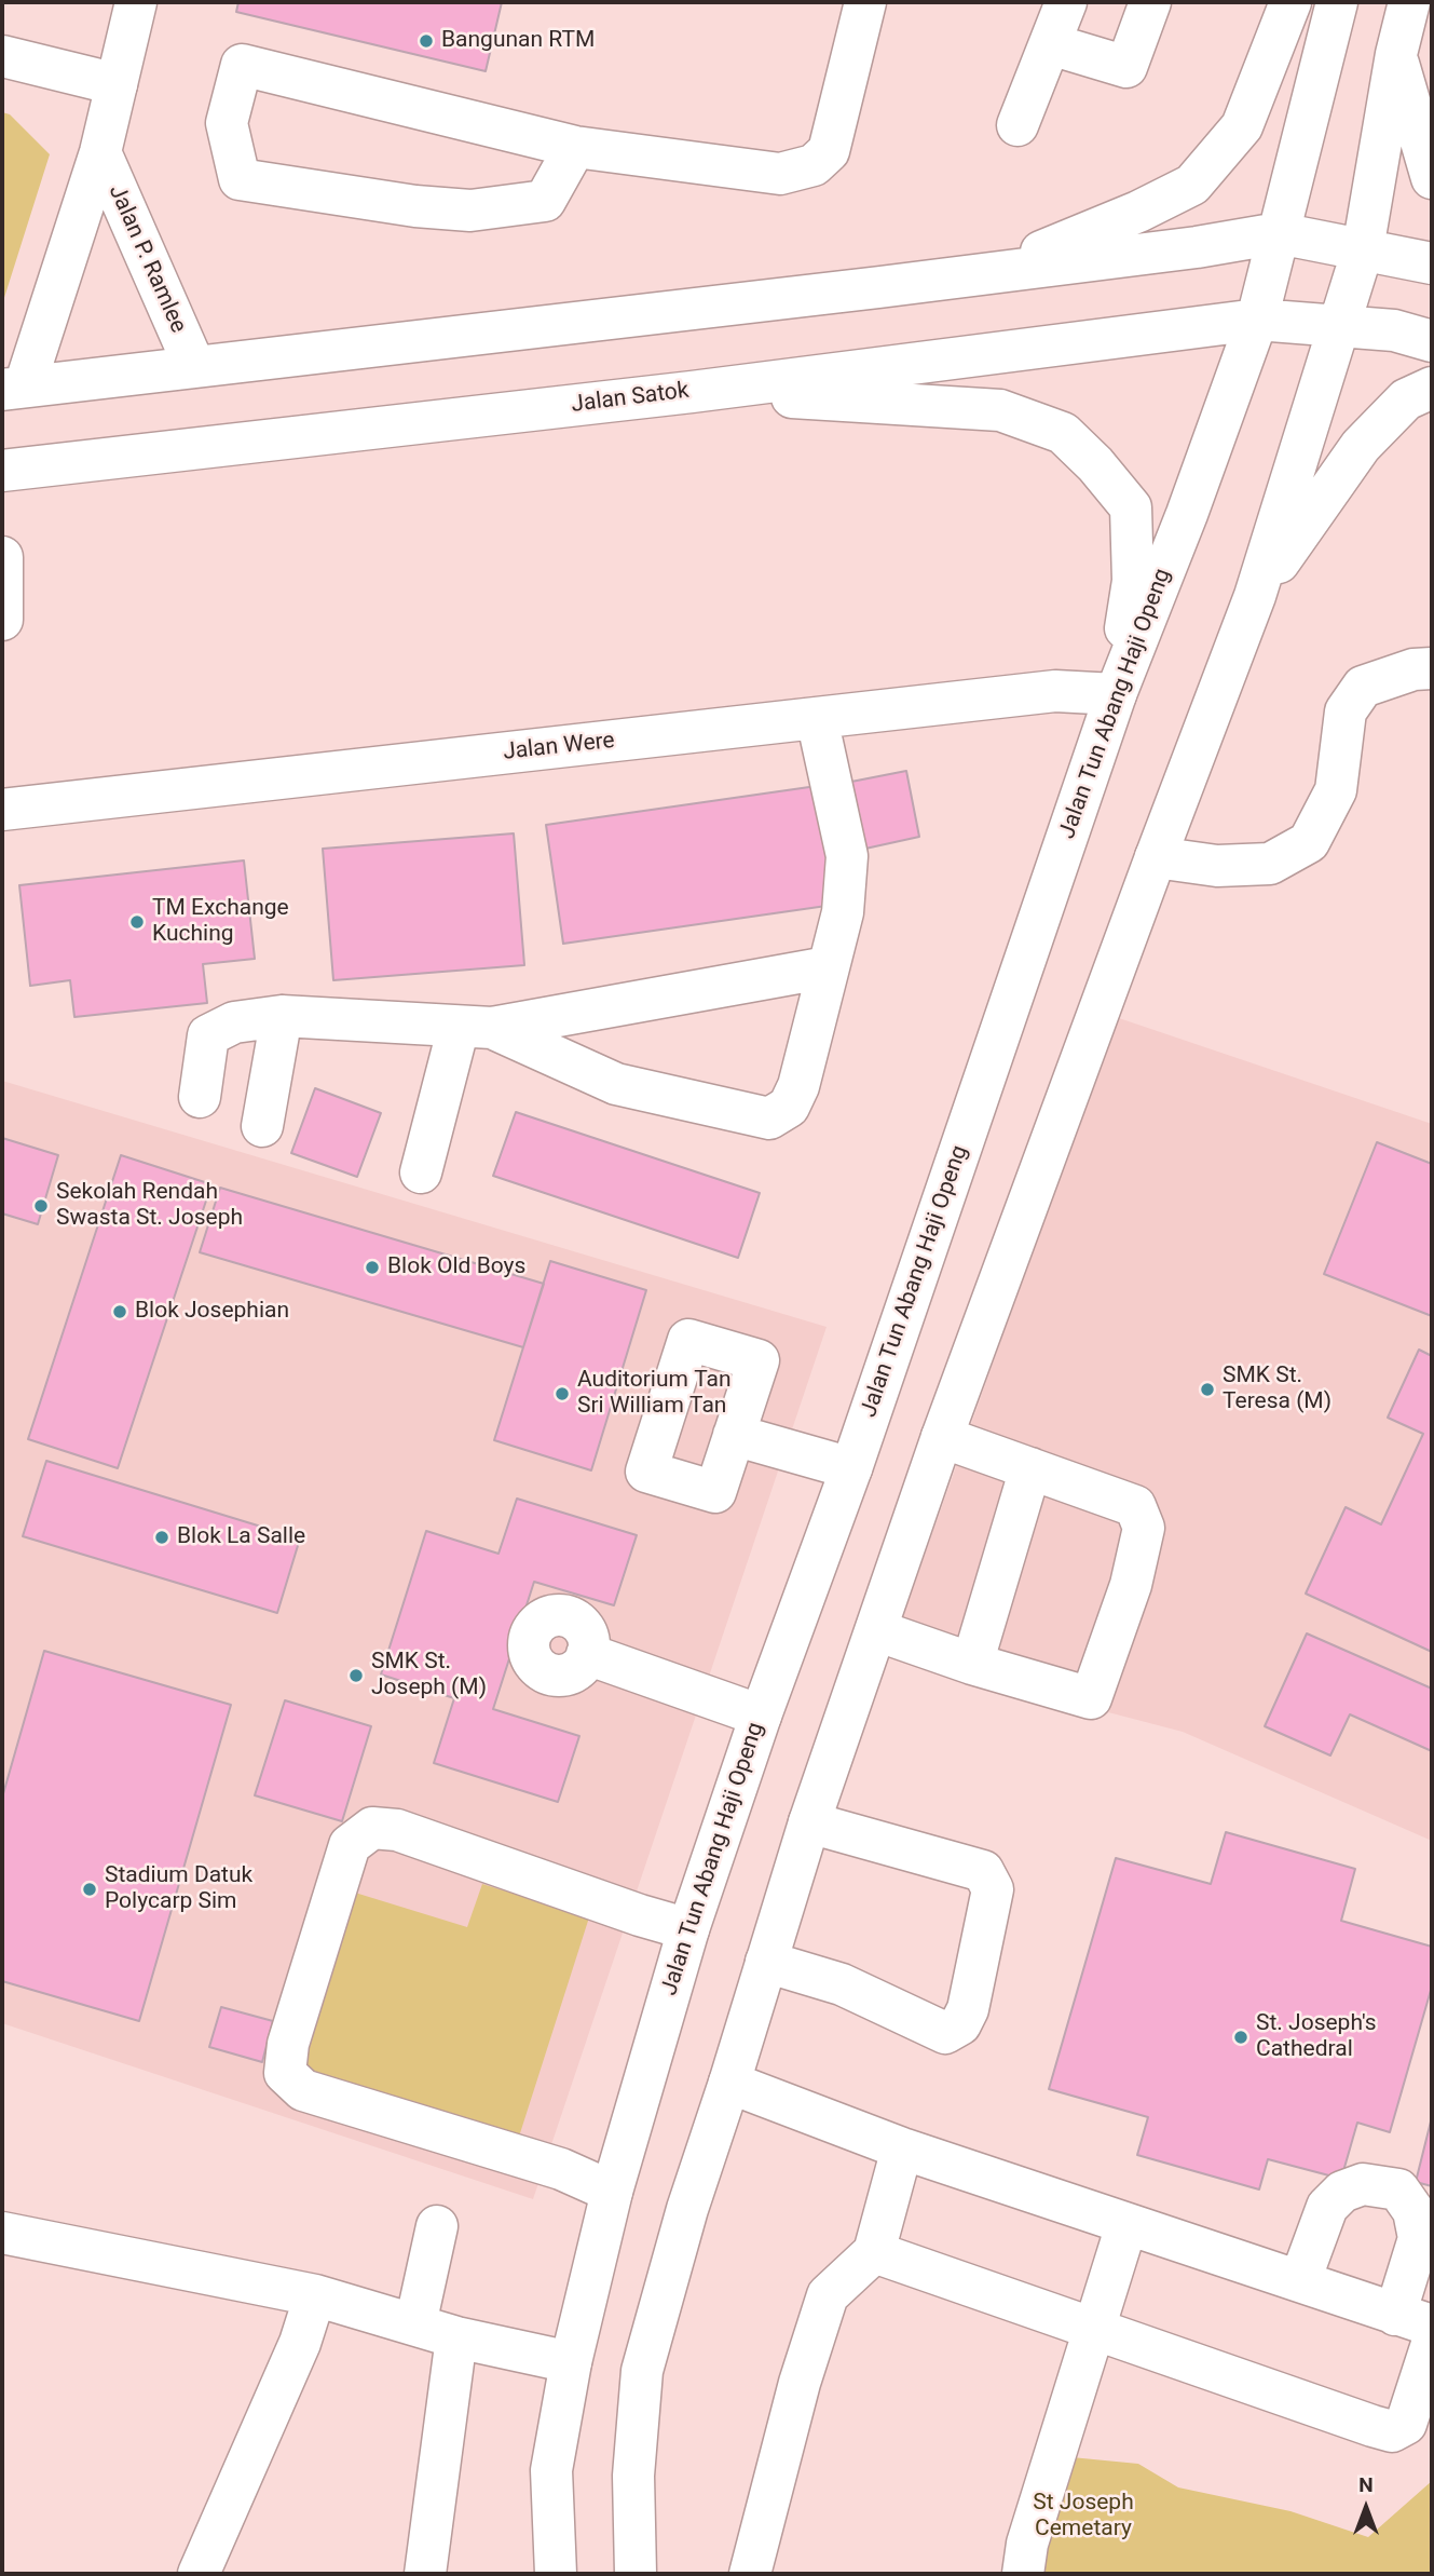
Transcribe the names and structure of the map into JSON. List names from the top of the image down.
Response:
{
  "streets": {
    "main road": [
      "Jalan P. Ramlee",
      "Jalan Satok",
      "Jalan Tun Abang Haji Openg",
      "Jalan Were"
    ]
  },
  "crossings": [
    ["Jalan Satok", "Jalan Tun Abang Haji Openg"],
    ["Jalan Tun Abang Haji Openg", "Jalan Were"]
  ],
  "parks": ["St Joseph Cemetary"],
  "places": [
    "Bangunan RTM",
    "TM Exchange Kuching",
    "Sekolah Rendah Swasta St. Joseph",
    "Blok Old Boys",
    "Blok Josephian",
    "SMK St. Teresa (M)",
    "Auditorium Tan Sri William Tan",
    "Blok La Salle",
    "SMK St. Joseph (M)",
    "Stadium Datuk Polycarp Sim",
    "St. Joseph's Cathedral"
  ],
  "north": "top"
}
